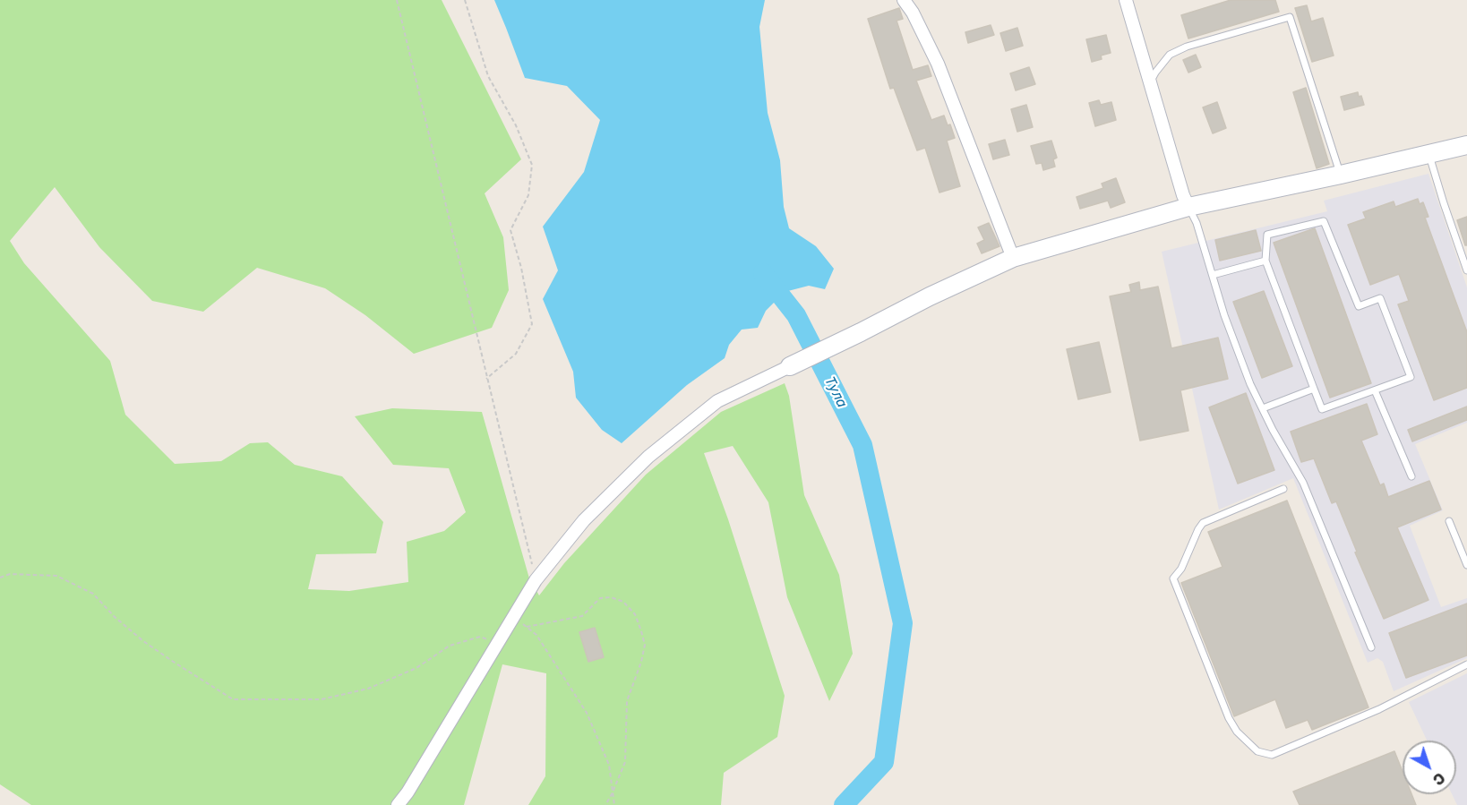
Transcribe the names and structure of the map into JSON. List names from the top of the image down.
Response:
{
  "water": ["Тула"],
  "north": "bottom right"
}
